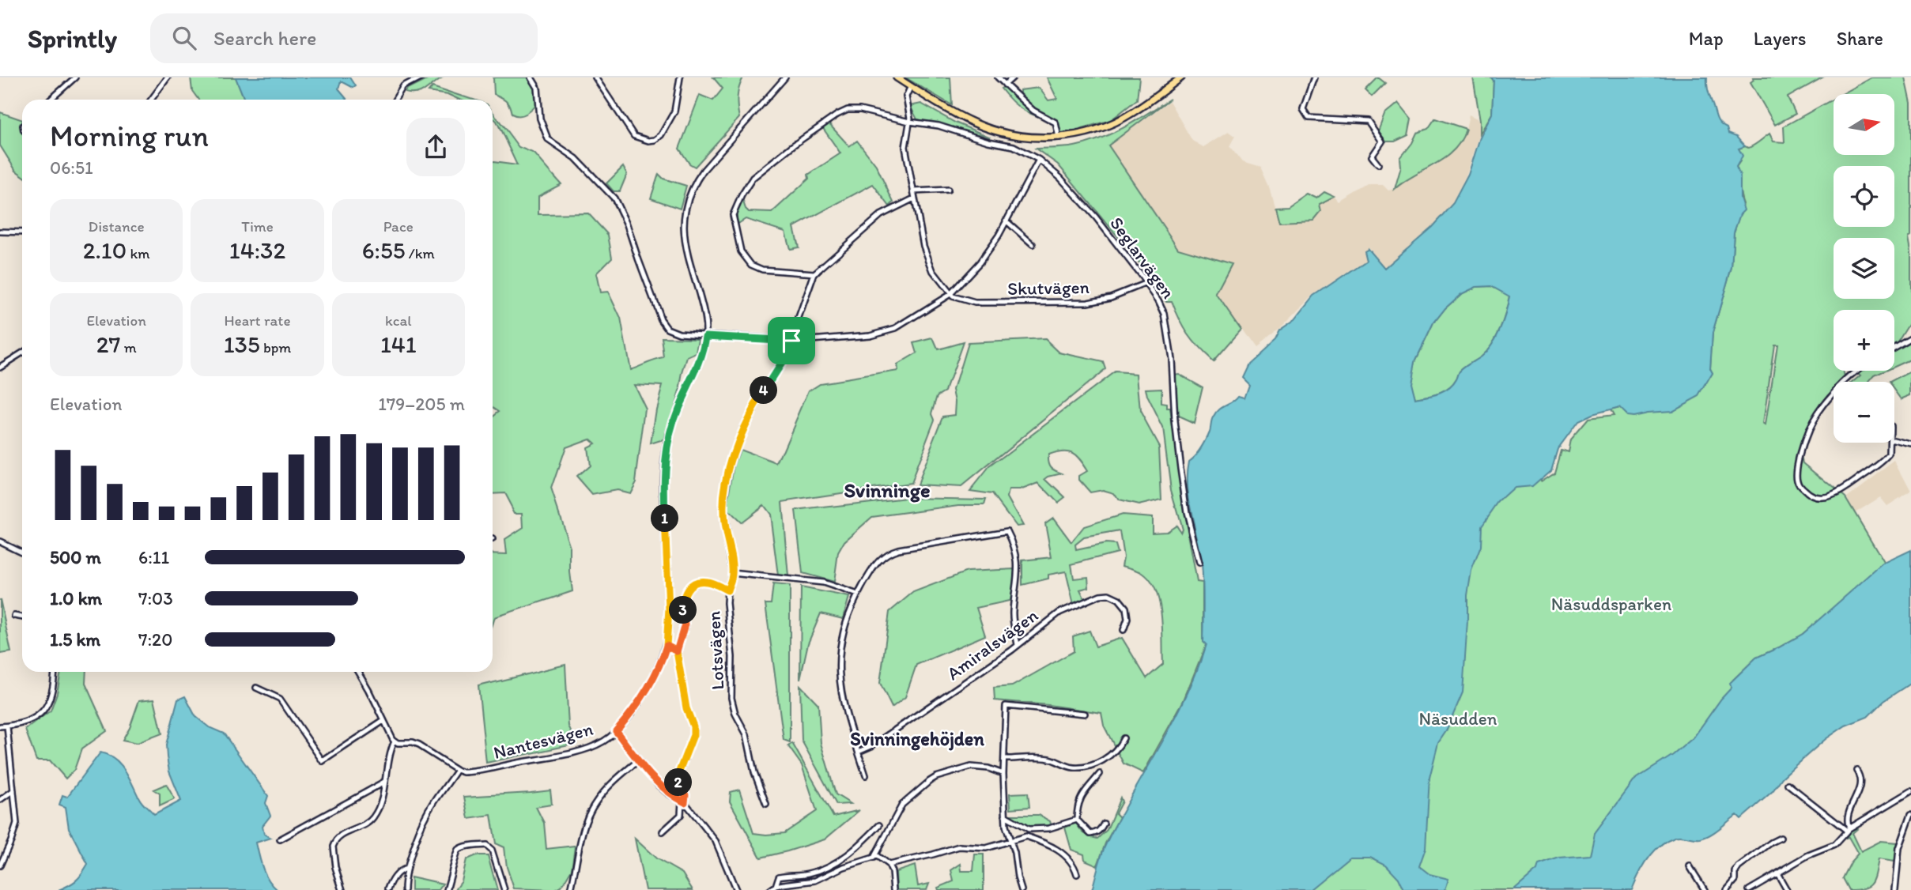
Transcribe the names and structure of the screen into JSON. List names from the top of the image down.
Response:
{
  "streets": {
    "street": [
      "Seglarvägen",
      "Skutvägen",
      "Amiralsvägen",
      "Lotsvägen",
      "Nantesvägen"
    ]
  },
  "crossings": [
    ["Seglarvägen", "Skutvägen"],
    ["Seglarvägen", "Lotsvägen"]
  ],
  "districts": ["Svinninge", "Svinningehöjden"],
  "parks": ["Näsuddsparken", "Näsudden"],
  "north": "right",
  "page": {
    "header": "Sprintly",
    "search": "Search here",
    "nav": ["Map", "Layers", "Share"],
    "map_buttons": ["+", "−"],
    "heading": ["Morning run", "06:51"],
    "stats": [
      ["Distance", "2.10 km"],
      ["Time", "14:32"],
      ["Pace", "6:55 /km"],
      ["Elevation", "27 m"],
      ["Heart rate", "135 bpm"],
      ["kcal", "141"]
    ],
    "pins": [
      "4",
      "1",
      "3",
      "2"
    ],
    "chart": ["Elevation", "179–205 m"],
    "list": [
      {
        "name": "500 m",
        "note": "6:11"
      },
      {
        "name": "1.0 km",
        "note": "7:03"
      },
      {
        "name": "1.5 km",
        "note": "7:20"
      }
    ]
  }
}
